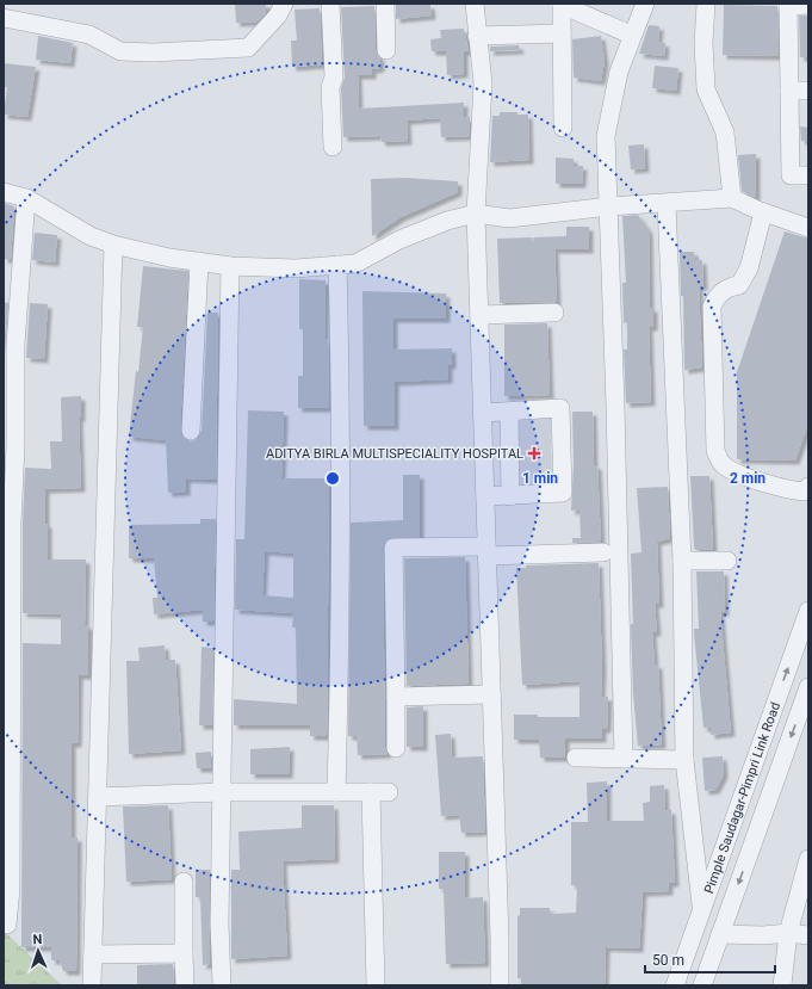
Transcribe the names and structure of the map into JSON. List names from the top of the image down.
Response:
{
  "streets": {
    "street": ["Pimple Saudagar-Pimpri Link Road"]
  },
  "places": {
    "health": ["ADITYA BIRLA MULTISPECIALITY HOSPITAL"]
  },
  "scale_bar": "50 m",
  "north": "top",
  "rings": ["1 min", "2 min"]
}
